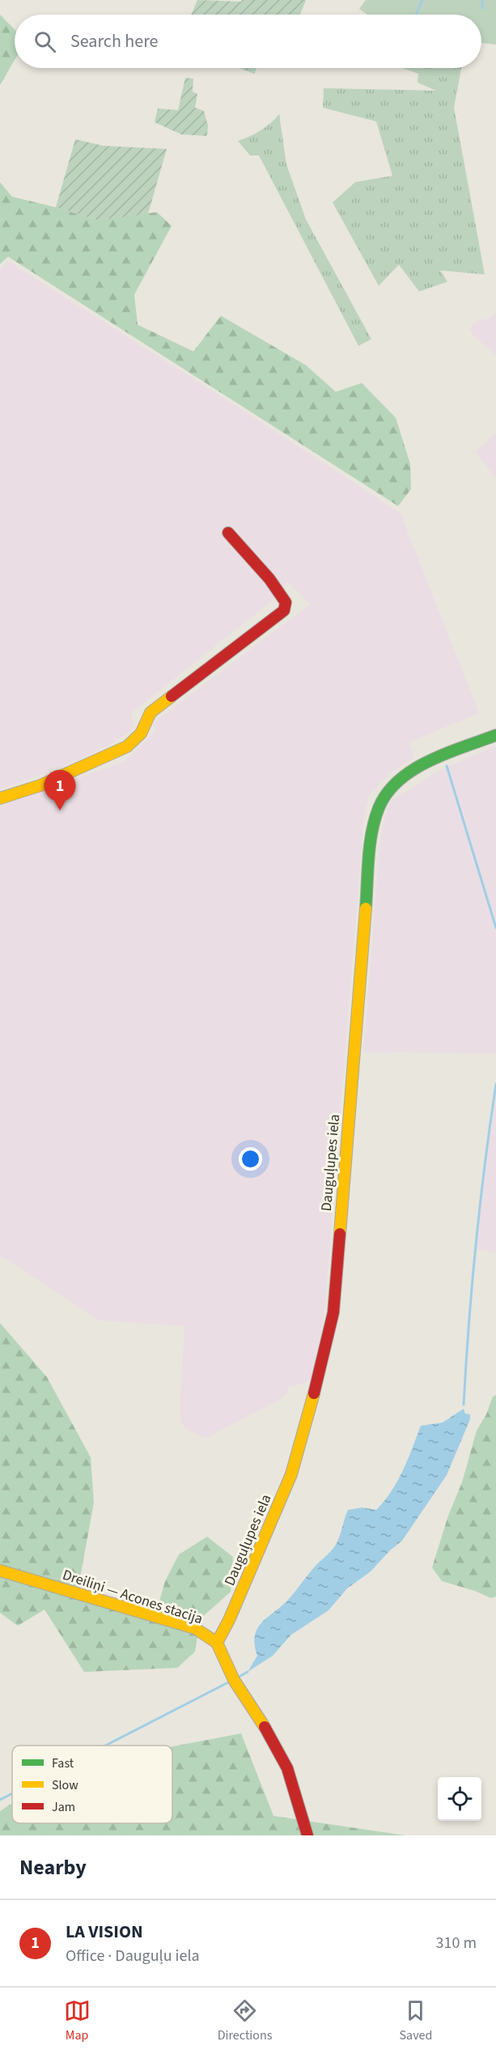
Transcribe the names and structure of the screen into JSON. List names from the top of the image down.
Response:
{
  "streets": {
    "street": ["Dauguļupes iela", "Dreiliņi — Acones stacija"]
  },
  "crossings": [
    ["Dauguļupes iela", "Dreiliņi — Acones stacija"]
  ],
  "legend": ["Fast", "Slow", "Jam"],
  "page": {
    "search": "Search here",
    "pins": "1",
    "heading": "Nearby",
    "list": [
      {
        "mark": "1",
        "name": "LA VISION",
        "note": "Office · Dauguļu iela",
        "value": "310 m"
      }
    ],
    "nav": ["Map", "Directions", "Saved"]
  }
}
